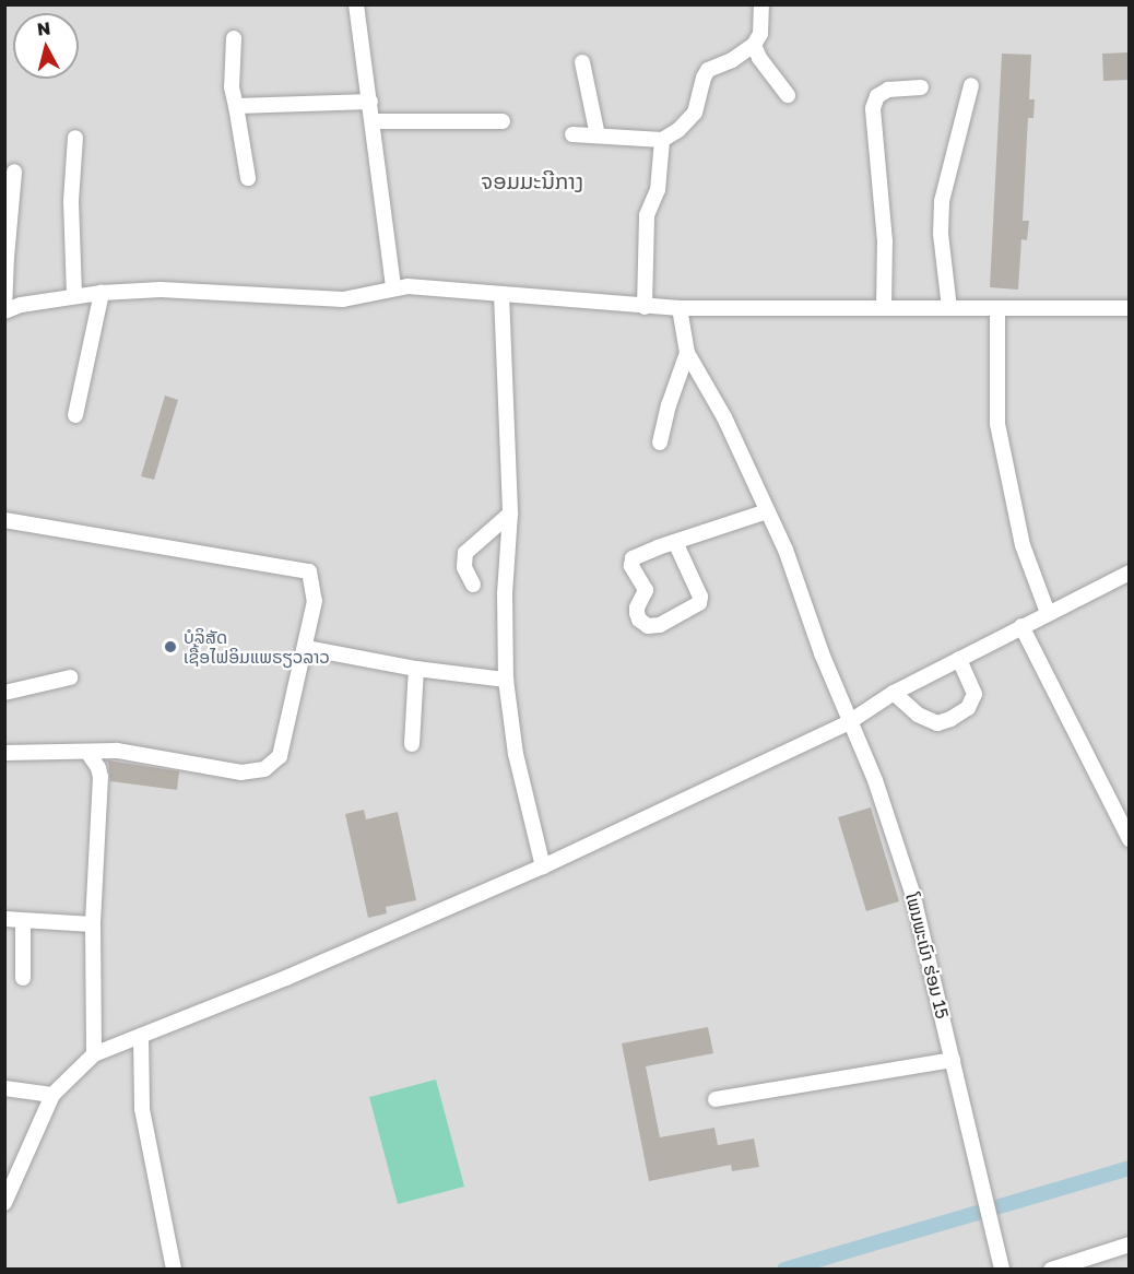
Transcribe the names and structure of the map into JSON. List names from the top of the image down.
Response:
{
  "streets": {
    "street": ["ໂພນພະເນົາ ຮ່ອມ 15"]
  },
  "districts": ["ຈອມມະນີກາງ"],
  "places": ["ບໍລິສັດ ເຊື້ອໄຟອິມແພຣຽວລາວ"],
  "north": "top"
}
